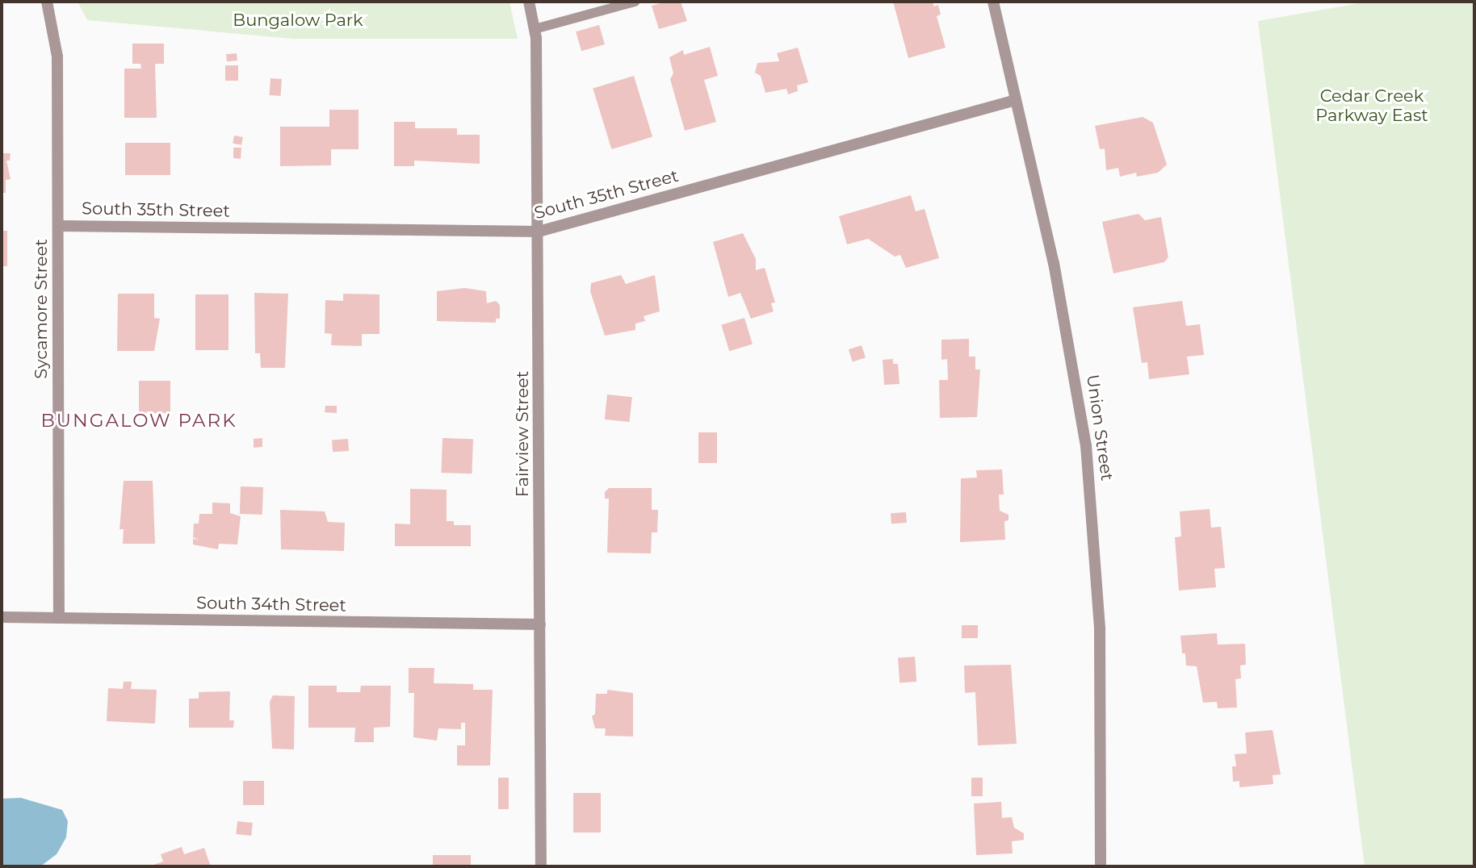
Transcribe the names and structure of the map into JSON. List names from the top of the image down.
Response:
{
  "streets": {
    "street": [
      "South 35th Street",
      "Sycamore Street",
      "Union Street",
      "Fairview Street",
      "South 34th Street"
    ]
  },
  "crossings": [
    ["South 35th Street", "Sycamore Street"],
    ["South 35th Street", "Union Street"],
    ["South 35th Street", "Fairview Street"],
    ["Sycamore Street", "South 34th Street"],
    ["Fairview Street", "South 34th Street"]
  ],
  "districts": ["BUNGALOW PARK"],
  "parks": ["Bungalow Park", "Cedar Creek Parkway East"]
}
